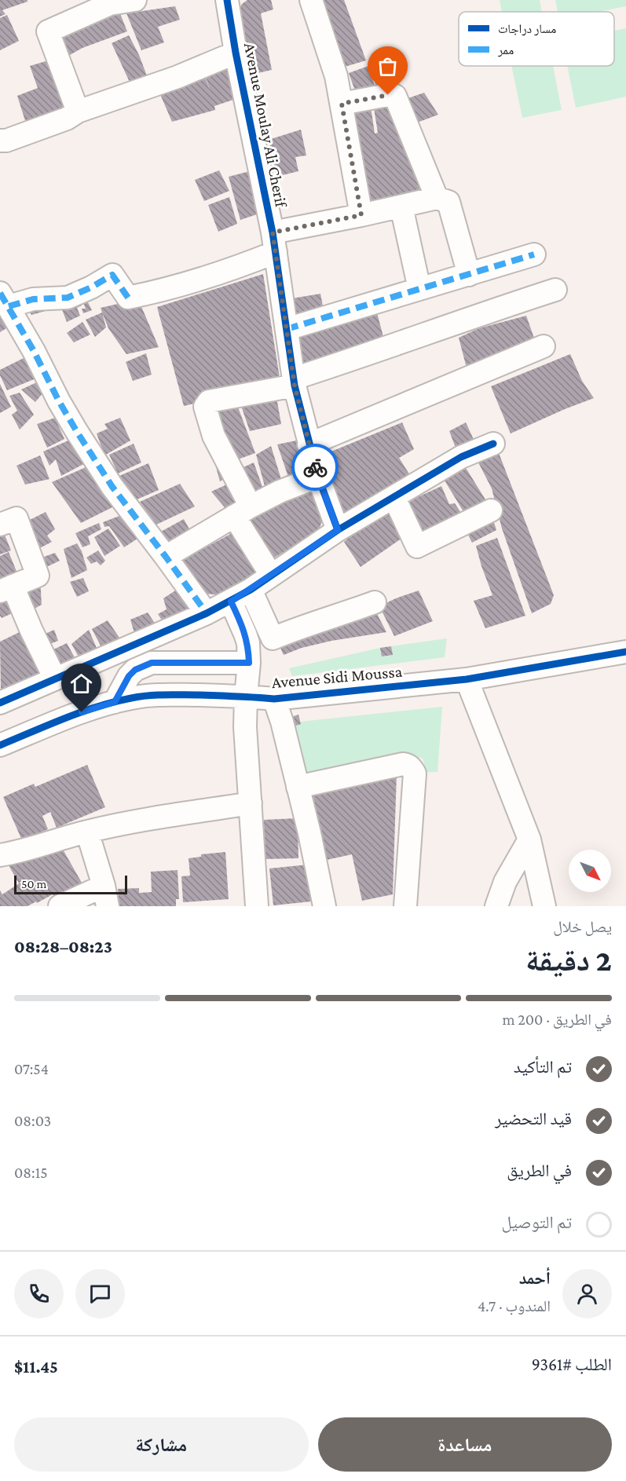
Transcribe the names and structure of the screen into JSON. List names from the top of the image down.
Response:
{
  "streets": {
    "street": ["Avenue Moulay Ali Cherif", "Avenue Sidi Moussa"]
  },
  "legend": ["مسار دراجات", "ممر"],
  "scale_bar": "50 m",
  "north": "bottom right",
  "page": {
    "scale": "50 m",
    "heading": ["2 دقيقة", "يصل خلال", "08:23–08:28"],
    "panel": [
      "أحمد",
      "المندوب · 4.7",
      "الطلب #9361",
      "$11.45"
    ],
    "bar": "في الطريق · 200 m",
    "list": [
      ["تم التأكيد", "07:54"],
      ["قيد التحضير", "08:03"],
      ["في الطريق", "08:15"],
      "تم التوصيل"
    ],
    "buttons": ["مساعدة", "مشاركة"]
  }
}
